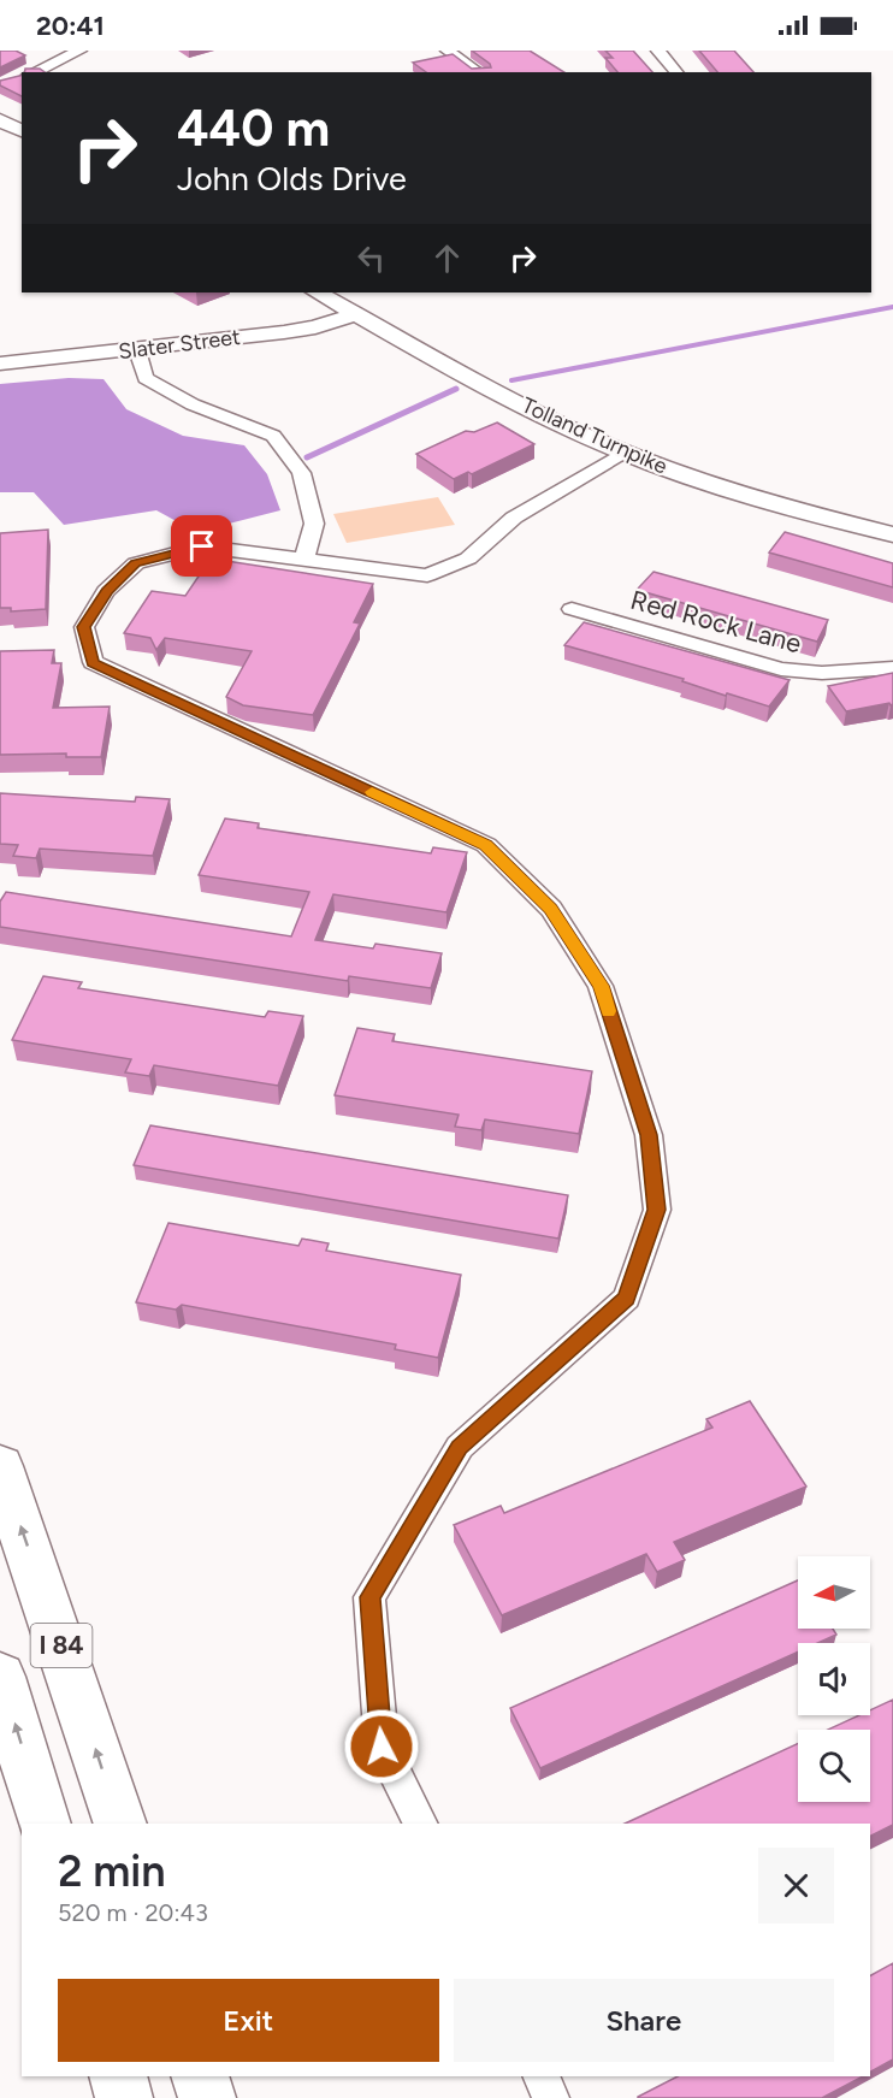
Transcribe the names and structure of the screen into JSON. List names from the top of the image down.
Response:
{
  "streets": {
    "highway": ["I 84"],
    "street": ["Slater Street", "Tolland Turnpike", "Red Rock Lane"]
  },
  "crossings": [
    ["Slater Street", "Tolland Turnpike"]
  ],
  "north": "left",
  "page": {
    "status": "20:41",
    "turn": ["440 m", "John Olds Drive"],
    "heading": ["2 min", "520 m · 20:43"],
    "buttons": ["Exit", "Share"]
  }
}
